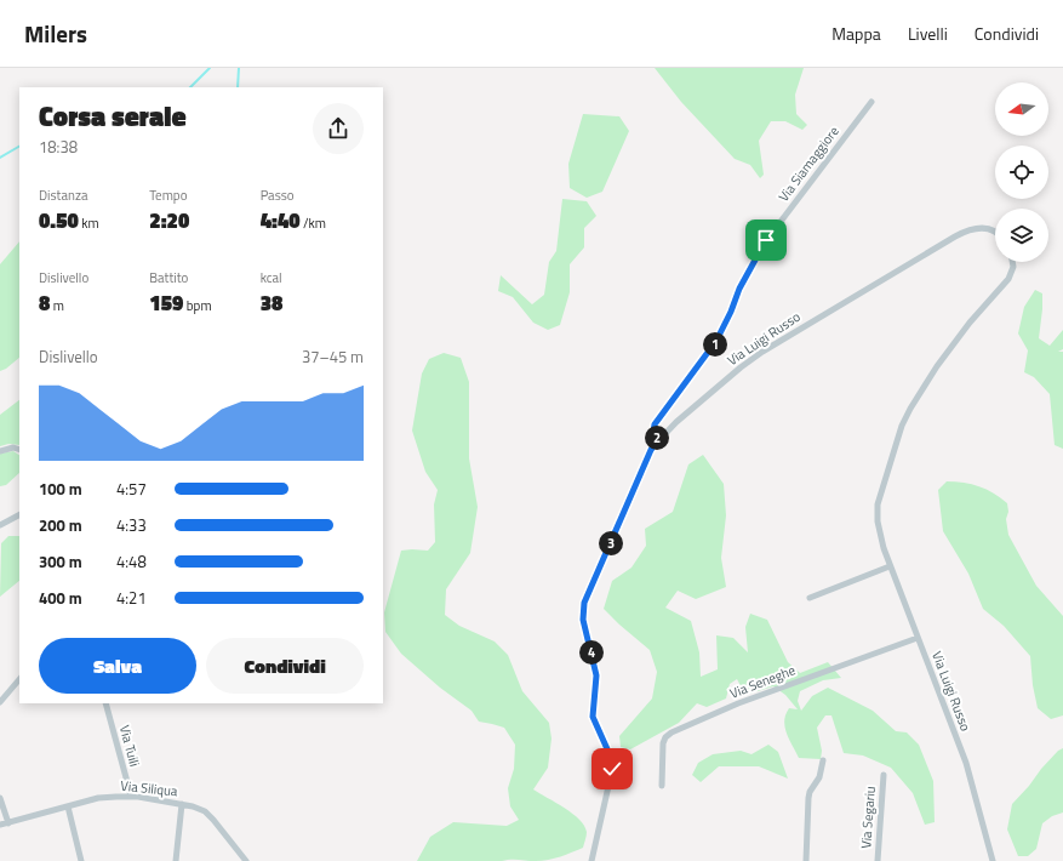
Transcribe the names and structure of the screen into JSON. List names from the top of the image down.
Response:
{
  "streets": {
    "street": [
      "Via Siamaggiore",
      "Via Luigi Russo",
      "Via Seneghe",
      "Via Tuili",
      "Via Siliqua",
      "Via Segariu"
    ]
  },
  "crossings": [
    ["Via Siamaggiore", "Via Luigi Russo"],
    ["Via Luigi Russo", "Via Seneghe"],
    ["Via Tuili", "Via Siliqua"]
  ],
  "north": "left",
  "page": {
    "header": "Milers",
    "nav": ["Mappa", "Livelli", "Condividi"],
    "heading": ["Corsa serale", "18:38"],
    "stats": [
      ["Distanza", "0.50 km"],
      ["Tempo", "2:20"],
      ["Passo", "4:40 /km"],
      ["Dislivello", "8 m"],
      ["Battito", "159 bpm"],
      ["kcal", "38"]
    ],
    "pins": [
      "1",
      "2",
      "3",
      "4"
    ],
    "chart": ["Dislivello", "37–45 m"],
    "list": [
      {
        "name": "100 m",
        "note": "4:57"
      },
      {
        "name": "200 m",
        "note": "4:33"
      },
      {
        "name": "300 m",
        "note": "4:48"
      },
      {
        "name": "400 m",
        "note": "4:21"
      }
    ],
    "buttons": ["Salva", "Condividi"]
  }
}
